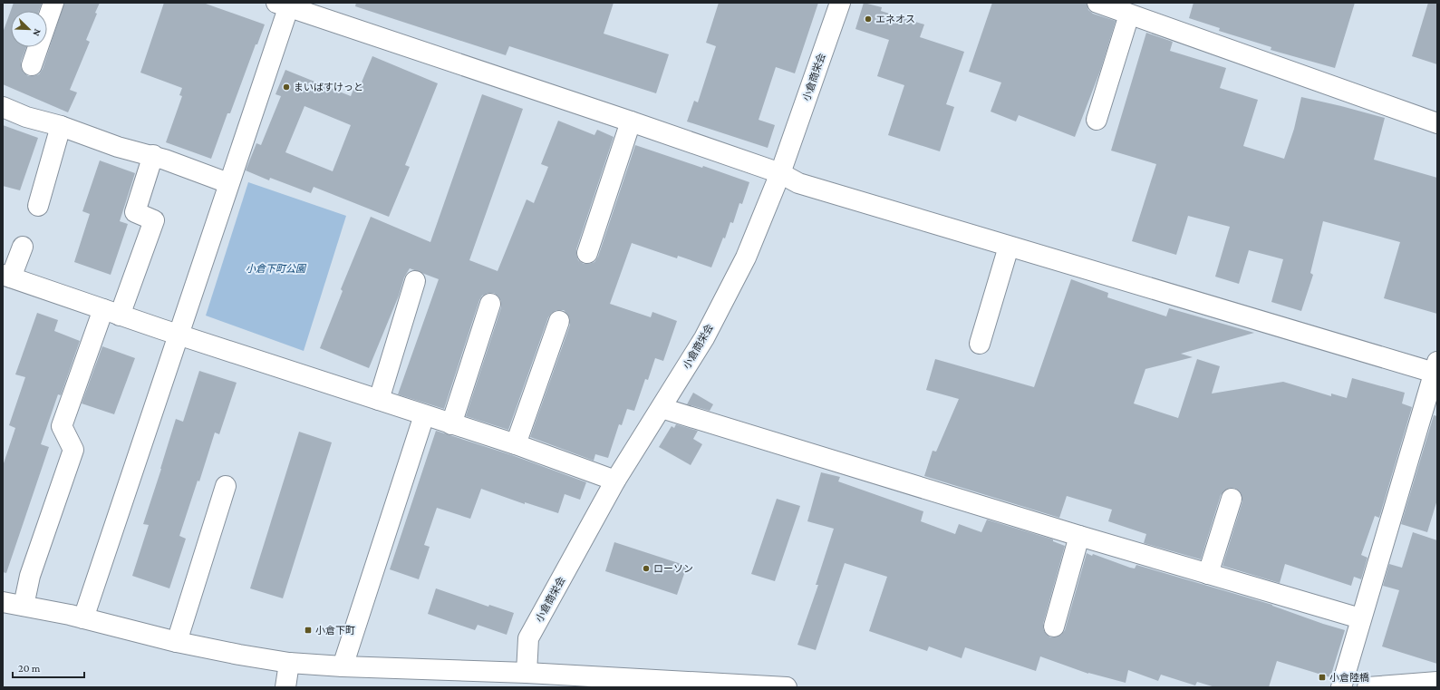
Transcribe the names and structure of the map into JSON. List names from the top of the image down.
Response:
{
  "streets": {
    "street": ["小倉商栄会"]
  },
  "parks": ["小倉下町公園"],
  "places": {
    "other": ["エネオス", "まいばすけっと", "ローソン"],
    "transit": ["小倉下町", "小倉陸橋"]
  },
  "scale_bar": "20 m",
  "north": "bottom right"
}
